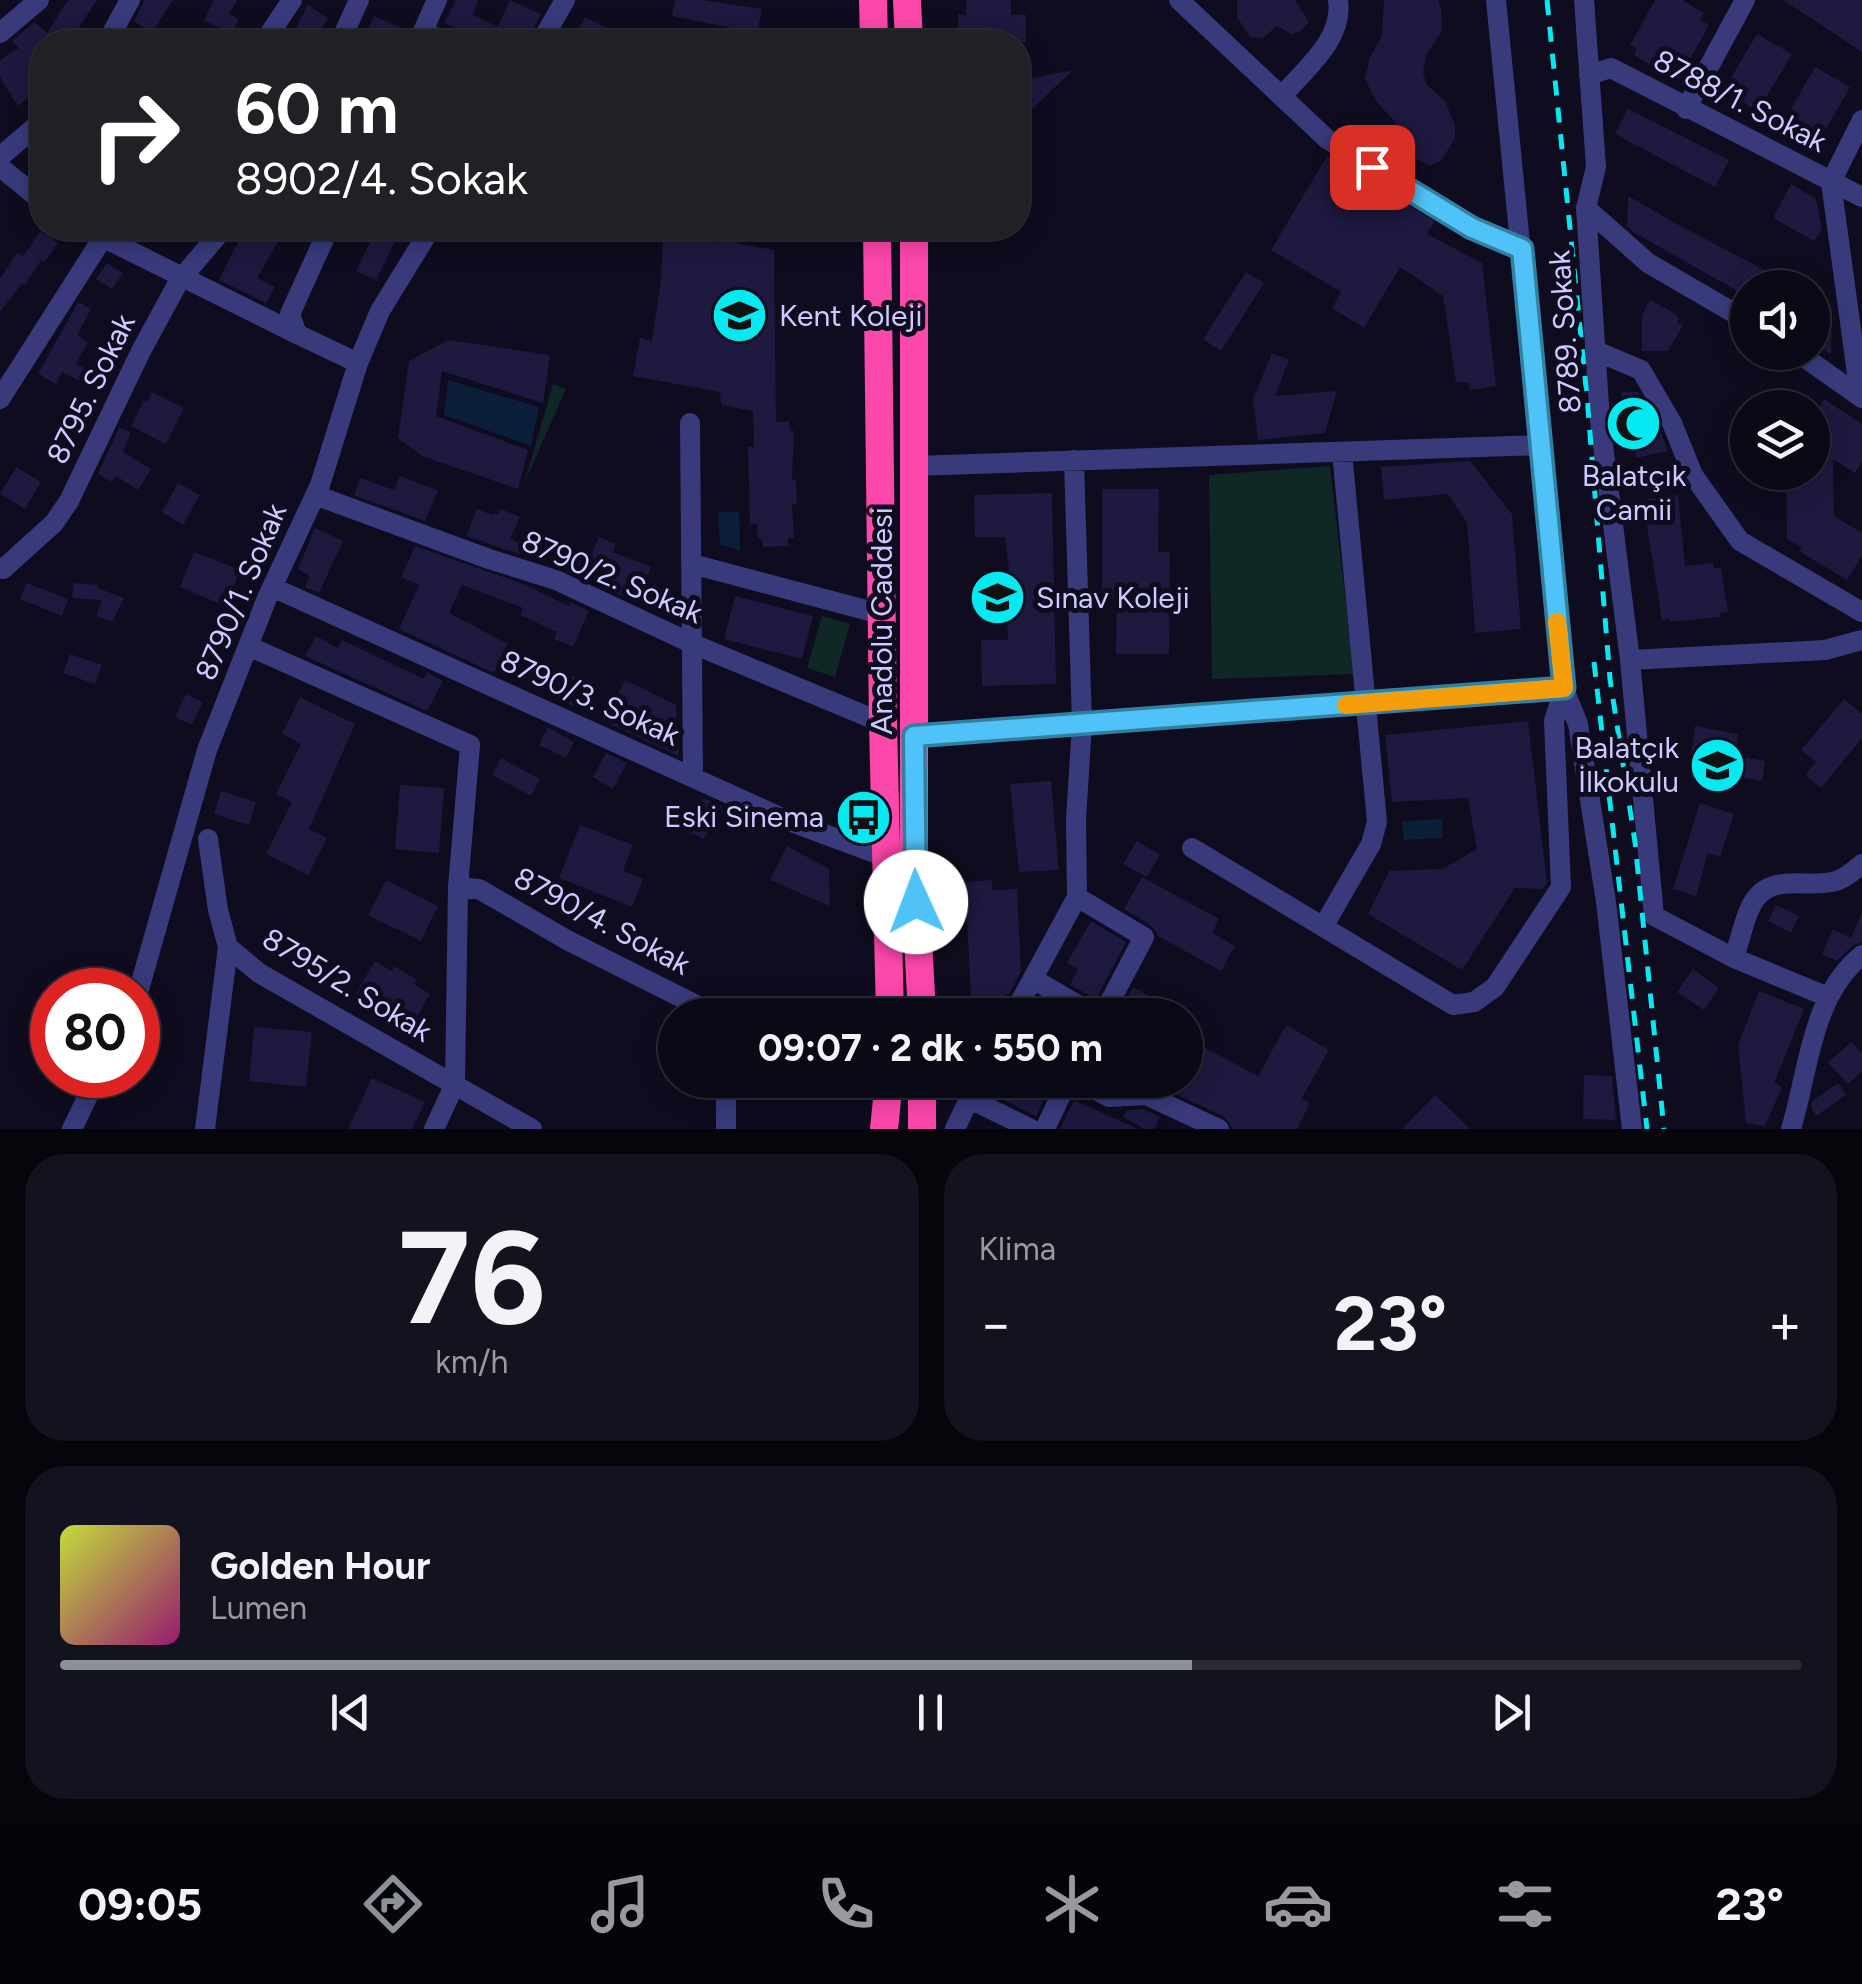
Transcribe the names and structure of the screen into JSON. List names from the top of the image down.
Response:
{
  "streets": {
    "highway": ["Anadolu Caddesi"],
    "street": [
      "8788/1. Sokak",
      "8789. Sokak",
      "8795. Sokak",
      "8790/2. Sokak",
      "8790/1. Sokak",
      "8790/3. Sokak",
      "8790/4. Sokak",
      "8795/2. Sokak"
    ]
  },
  "crossings": [
    ["8788/1. Sokak", "8789. Sokak"],
    ["8790/2. Sokak", "8790/1. Sokak"],
    ["8790/2. Sokak", "Anadolu Caddesi"],
    ["8790/1. Sokak", "8790/3. Sokak"],
    ["8790/1. Sokak", "8795/2. Sokak"],
    ["Anadolu Caddesi", "8790/3. Sokak"]
  ],
  "places": {
    "school or university": ["Kent Koleji", "Sınav Koleji", "Balatçık İlkokulu"],
    "mosque": ["Balatçık Camii"],
    "bus stop": ["Eski Sinema"]
  },
  "page": {
    "turn": ["60 m", "8902/4. Sokak"],
    "limit": "80",
    "trip": "09:07 · 2 dk · 550 m",
    "tile": [
      ["76", "km/h"],
      "Klima"
    ],
    "heat": ["−", "23°", "+"],
    "song": ["Golden Hour", "Lumen"],
    "tabs": ["09:05", "23°"]
  }
}
